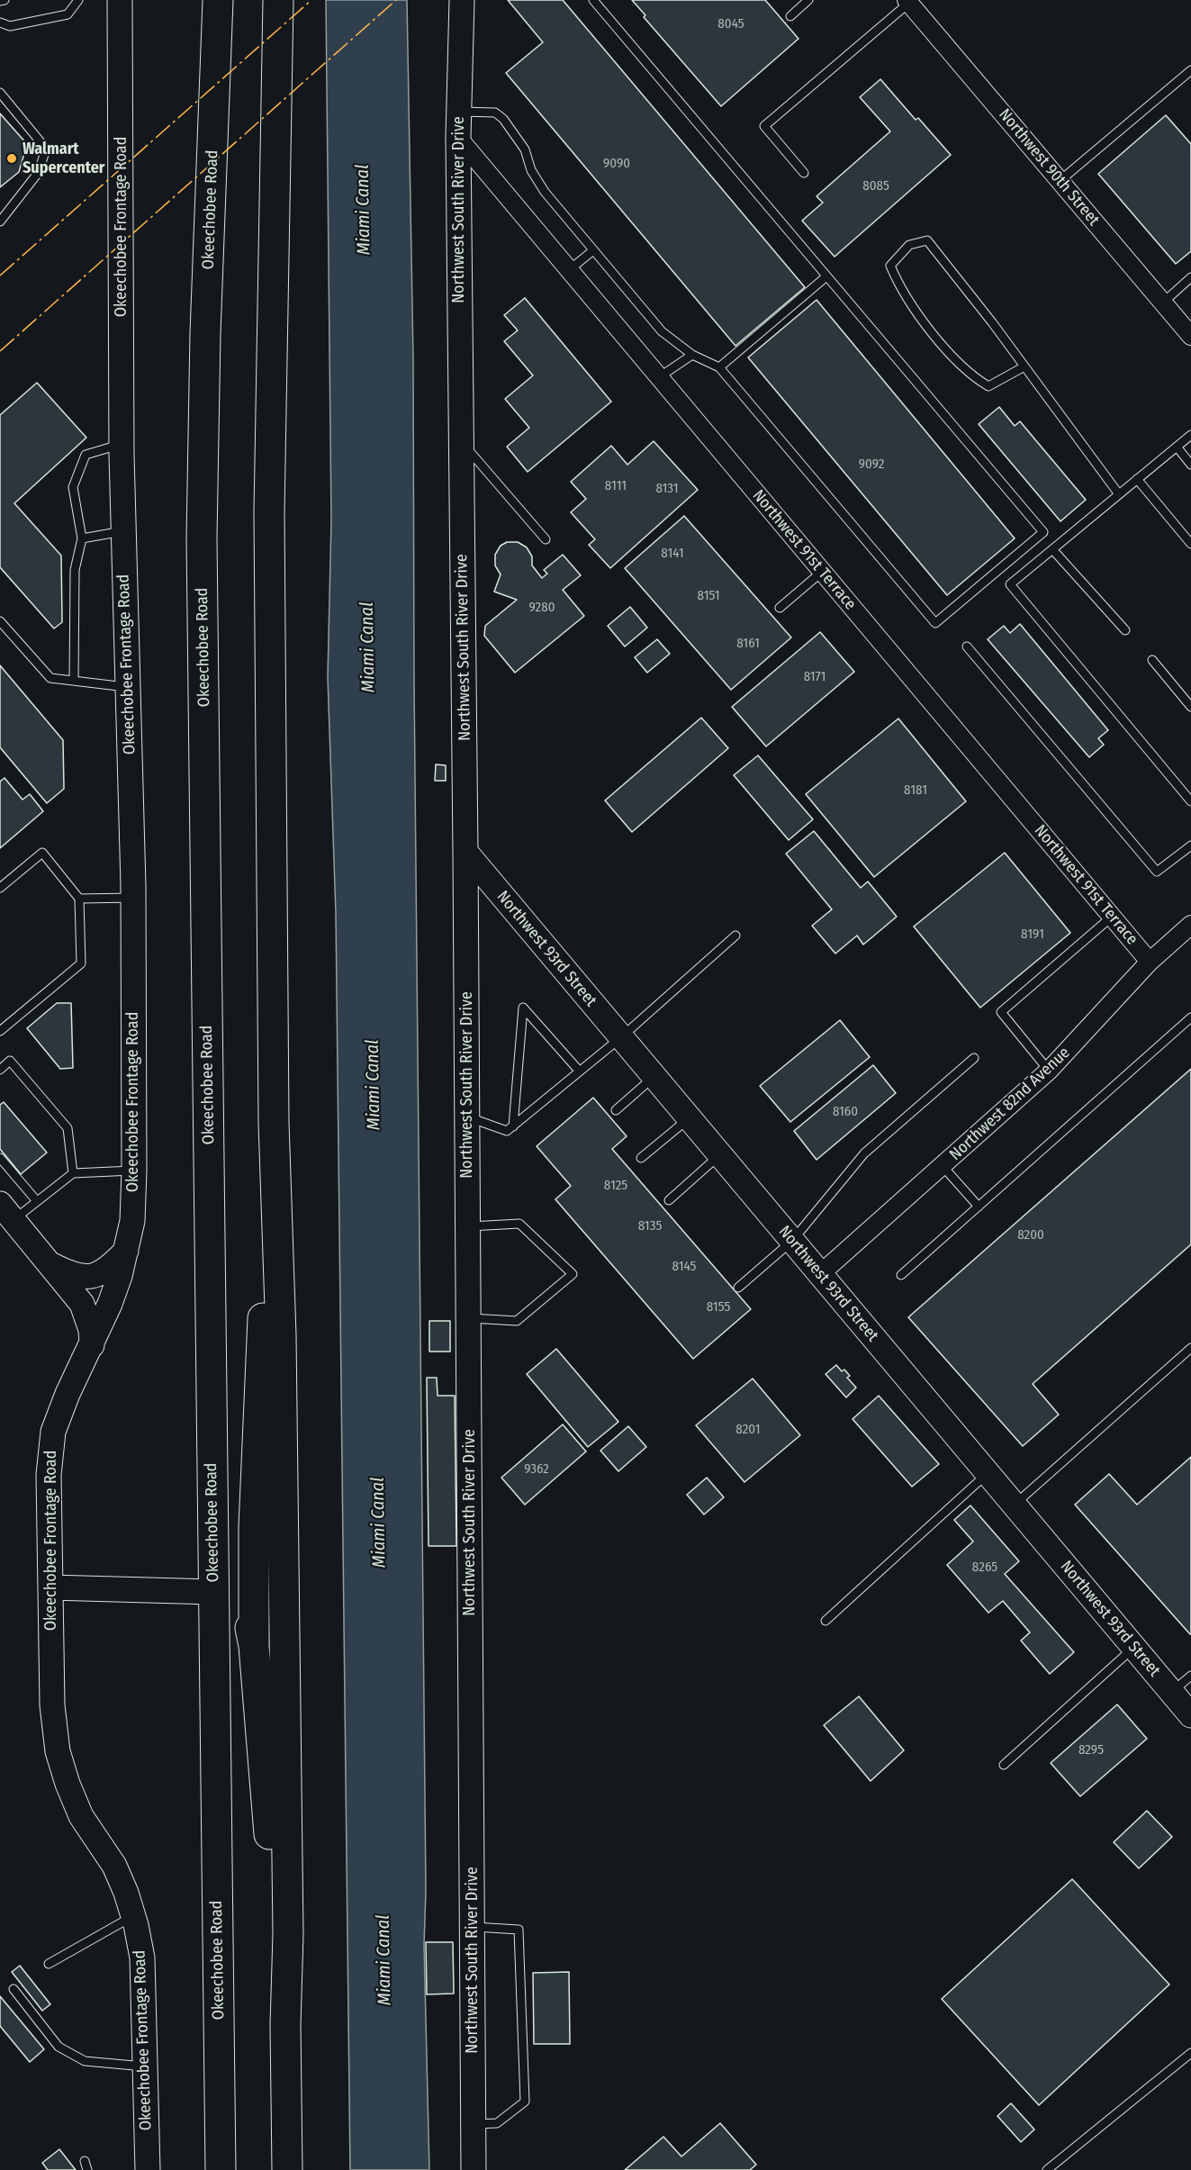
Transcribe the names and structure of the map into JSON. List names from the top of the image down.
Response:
{
  "streets": {
    "highway": ["Okeechobee Road"],
    "street": [
      "Northwest 90th Street",
      "Northwest South River Drive",
      "Okeechobee Frontage Road",
      "Northwest 91st Terrace",
      "Northwest 93rd Street",
      "Northwest 82nd Avenue"
    ]
  },
  "crossings": [
    ["Northwest South River Drive", "Northwest 91st Terrace"],
    ["Northwest South River Drive", "Northwest 93rd Street"],
    ["Northwest 91st Terrace", "Northwest 82nd Avenue"],
    ["Northwest 93rd Street", "Northwest 82nd Avenue"]
  ],
  "water": ["Miami Canal"],
  "places": ["Walmart Supercenter"],
  "house_numbers": [
    "8045",
    "9090",
    "8085",
    "9092",
    "8111",
    "8131",
    "8141",
    "8151",
    "9280",
    "8161",
    "8171",
    "8181",
    "8191",
    "8160",
    "8125",
    "8135",
    "8200",
    "8145",
    "8155",
    "8201",
    "9362",
    "8265",
    "8295"
  ]
}
